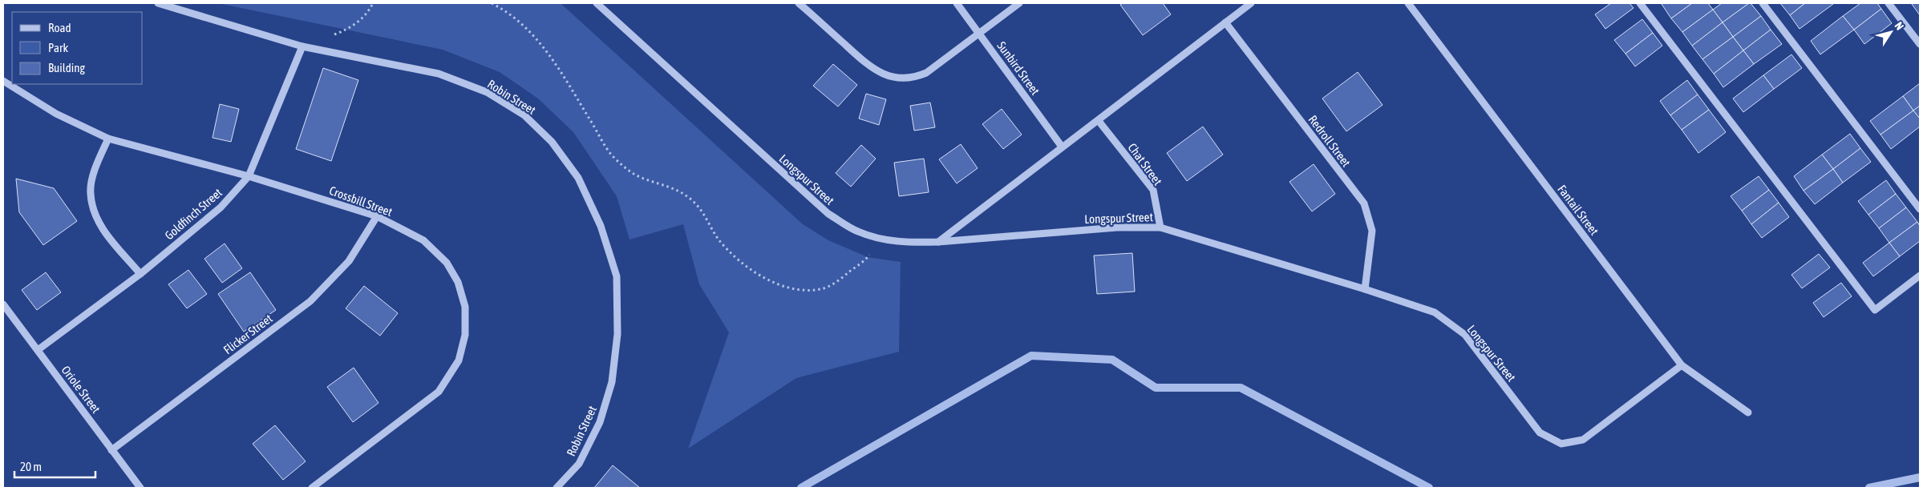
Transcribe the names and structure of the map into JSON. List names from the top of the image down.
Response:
{
  "streets": {
    "street": [
      "Sunbird Street",
      "Robin Street",
      "Redroll Street",
      "Chat Street",
      "Longspur Street",
      "Crossbill Street",
      "Fantail Street",
      "Goldfinch Street",
      "Flicker Street",
      "Oriole Street"
    ]
  },
  "crossings": [
    ["Robin Street", "Goldfinch Street"],
    ["Redroll Street", "Longspur Street"],
    ["Chat Street", "Longspur Street"],
    ["Longspur Street", "Fantail Street"],
    ["Crossbill Street", "Goldfinch Street"],
    ["Crossbill Street", "Flicker Street"],
    ["Goldfinch Street", "Oriole Street"],
    ["Flicker Street", "Oriole Street"]
  ],
  "legend": ["Road", "Park", "Building"],
  "scale_bar": "20 m",
  "north": "top right"
}
